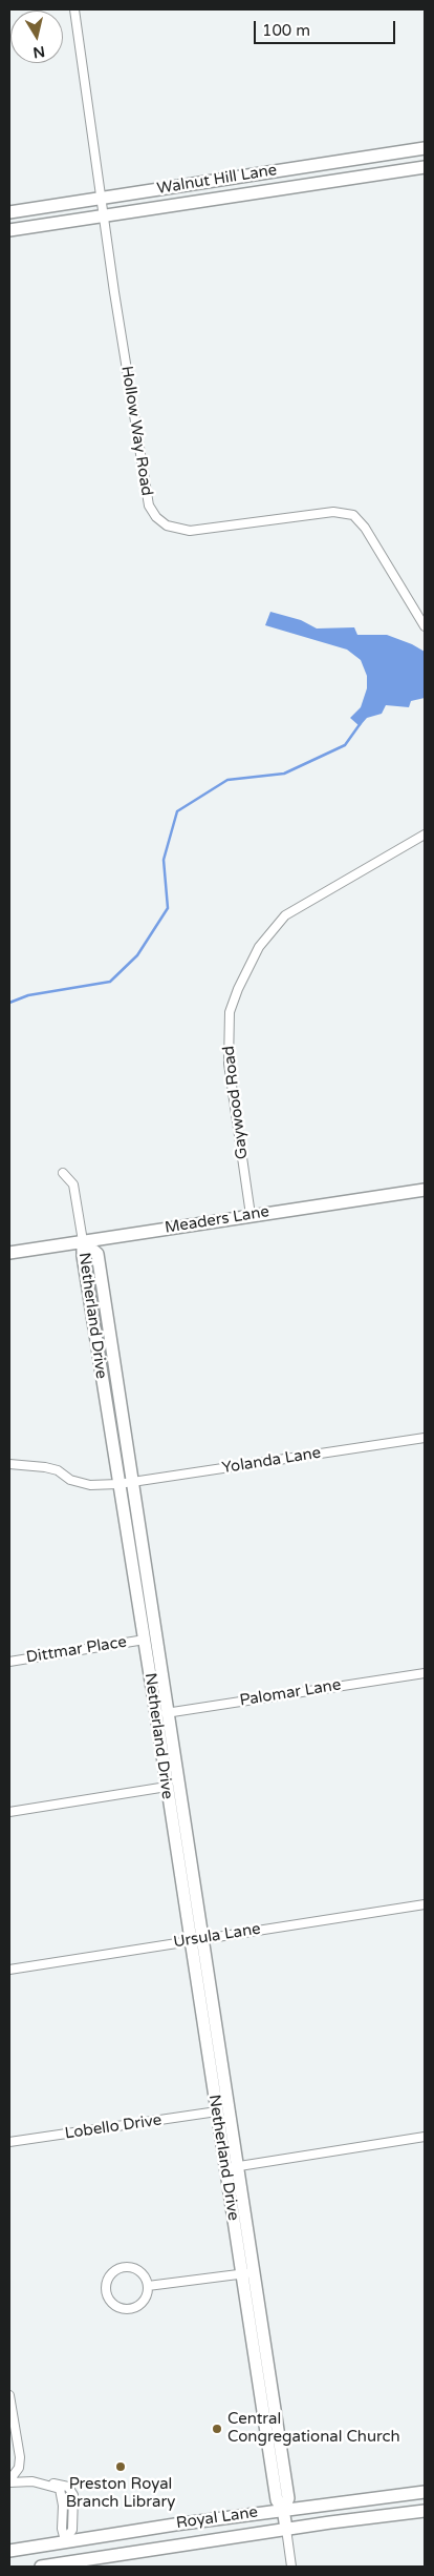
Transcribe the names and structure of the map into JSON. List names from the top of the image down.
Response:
{
  "streets": {
    "street": [
      "Walnut Hill Lane",
      "Hollow Way Road",
      "Gaywood Road",
      "Meaders Lane",
      "Netherland Drive",
      "Yolanda Lane",
      "Dittmar Place",
      "Palomar Lane",
      "Ursula Lane",
      "Lobello Drive",
      "Royal Lane"
    ]
  },
  "crossings": [
    ["Walnut Hill Lane", "Hollow Way Road"],
    ["Gaywood Road", "Meaders Lane"],
    ["Meaders Lane", "Netherland Drive"],
    ["Netherland Drive", "Yolanda Lane"],
    ["Netherland Drive", "Dittmar Place"],
    ["Netherland Drive", "Palomar Lane"],
    ["Netherland Drive", "Ursula Lane"],
    ["Netherland Drive", "Lobello Drive"],
    ["Netherland Drive", "Royal Lane"]
  ],
  "places": ["Central Congregational Church", "Preston Royal Branch Library"],
  "scale_bar": "100 m",
  "north": "bottom"
}
